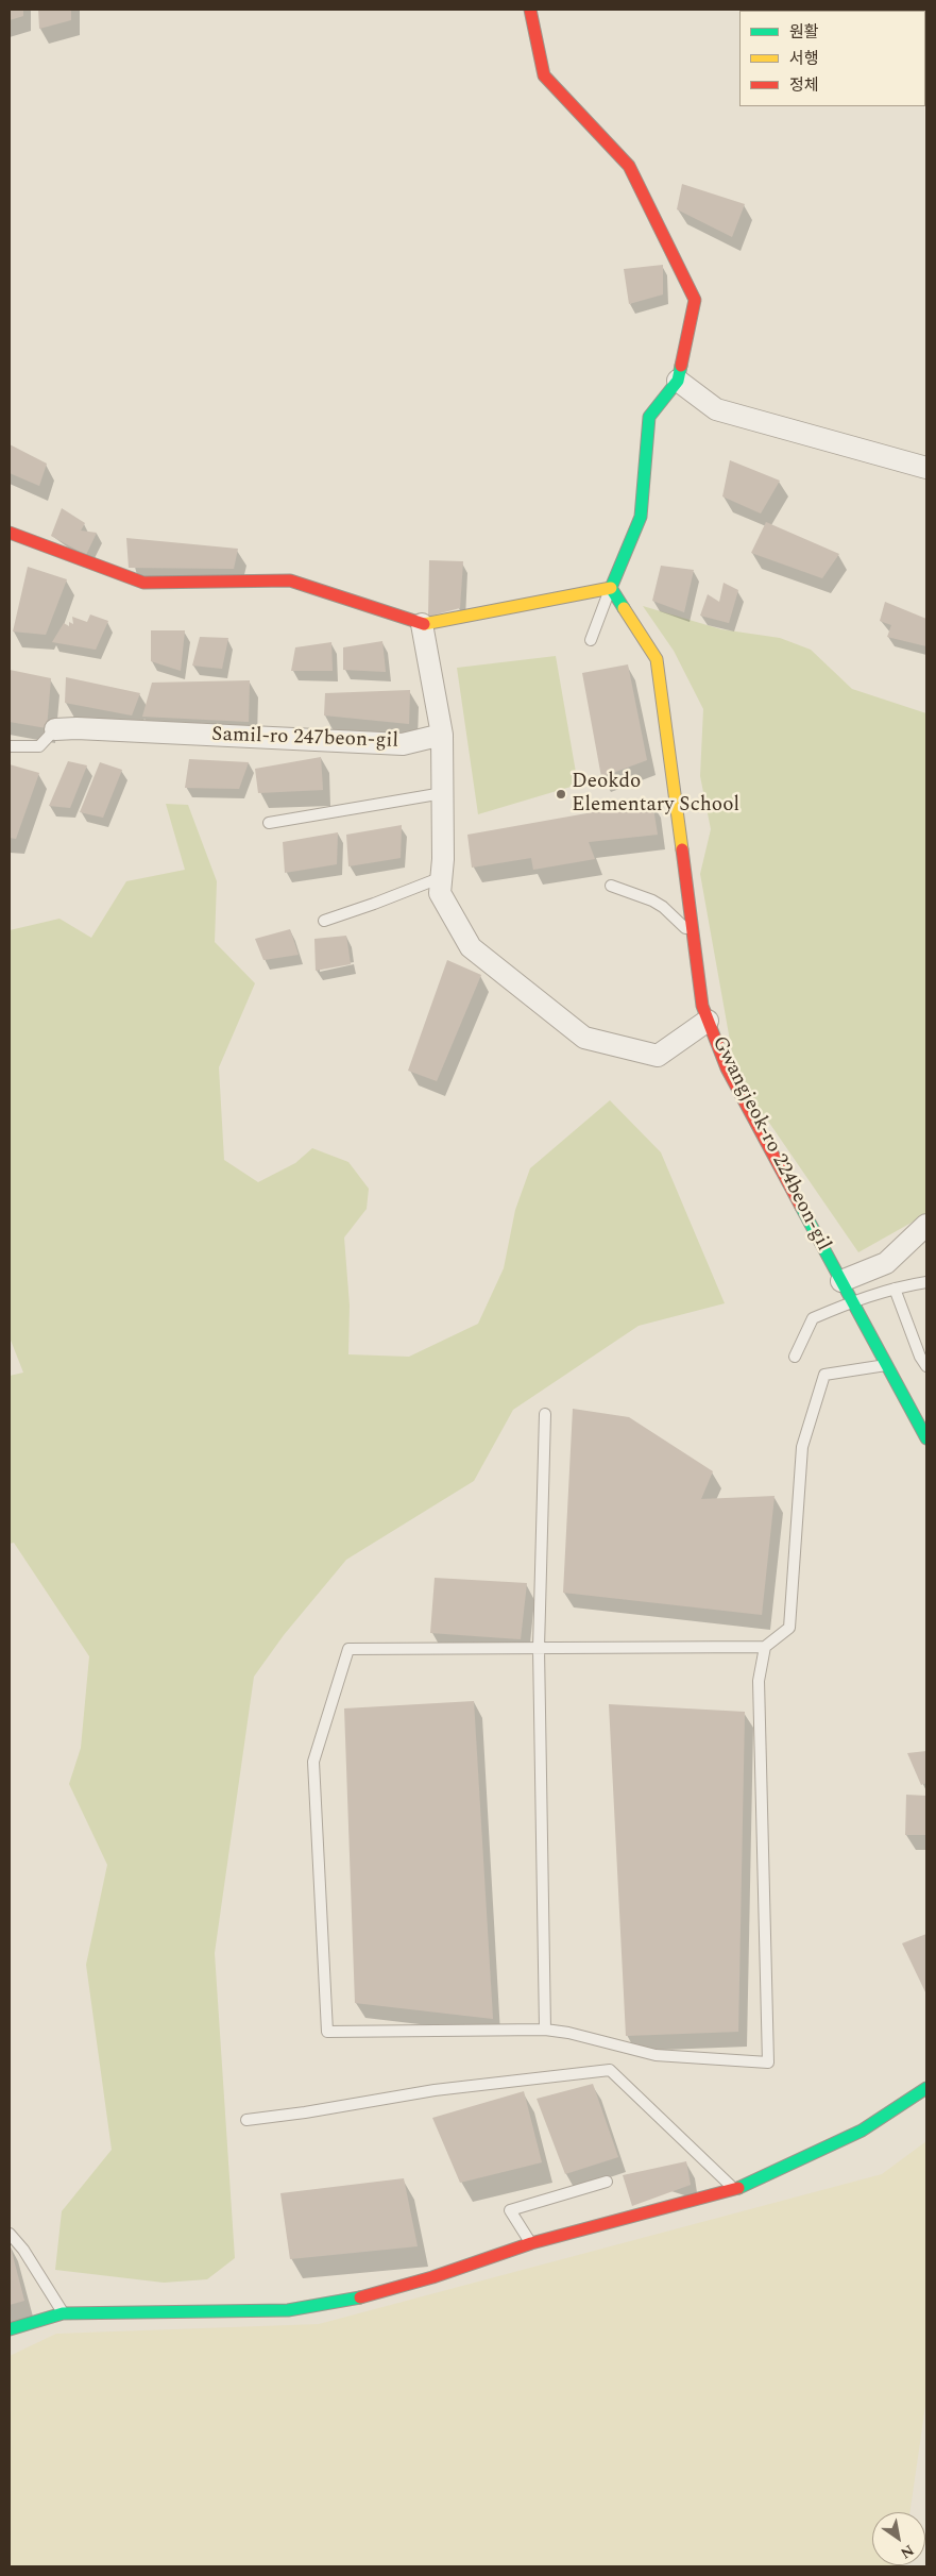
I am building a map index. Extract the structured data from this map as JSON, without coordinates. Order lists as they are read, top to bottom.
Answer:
{
  "streets": {
    "street": ["Samil-ro 247beon-gil", "Gwangjeok-ro 224beon-gil"]
  },
  "places": ["Deokdo Elementary School"],
  "legend": ["원활", "서행", "정체"],
  "north": "bottom right"
}
